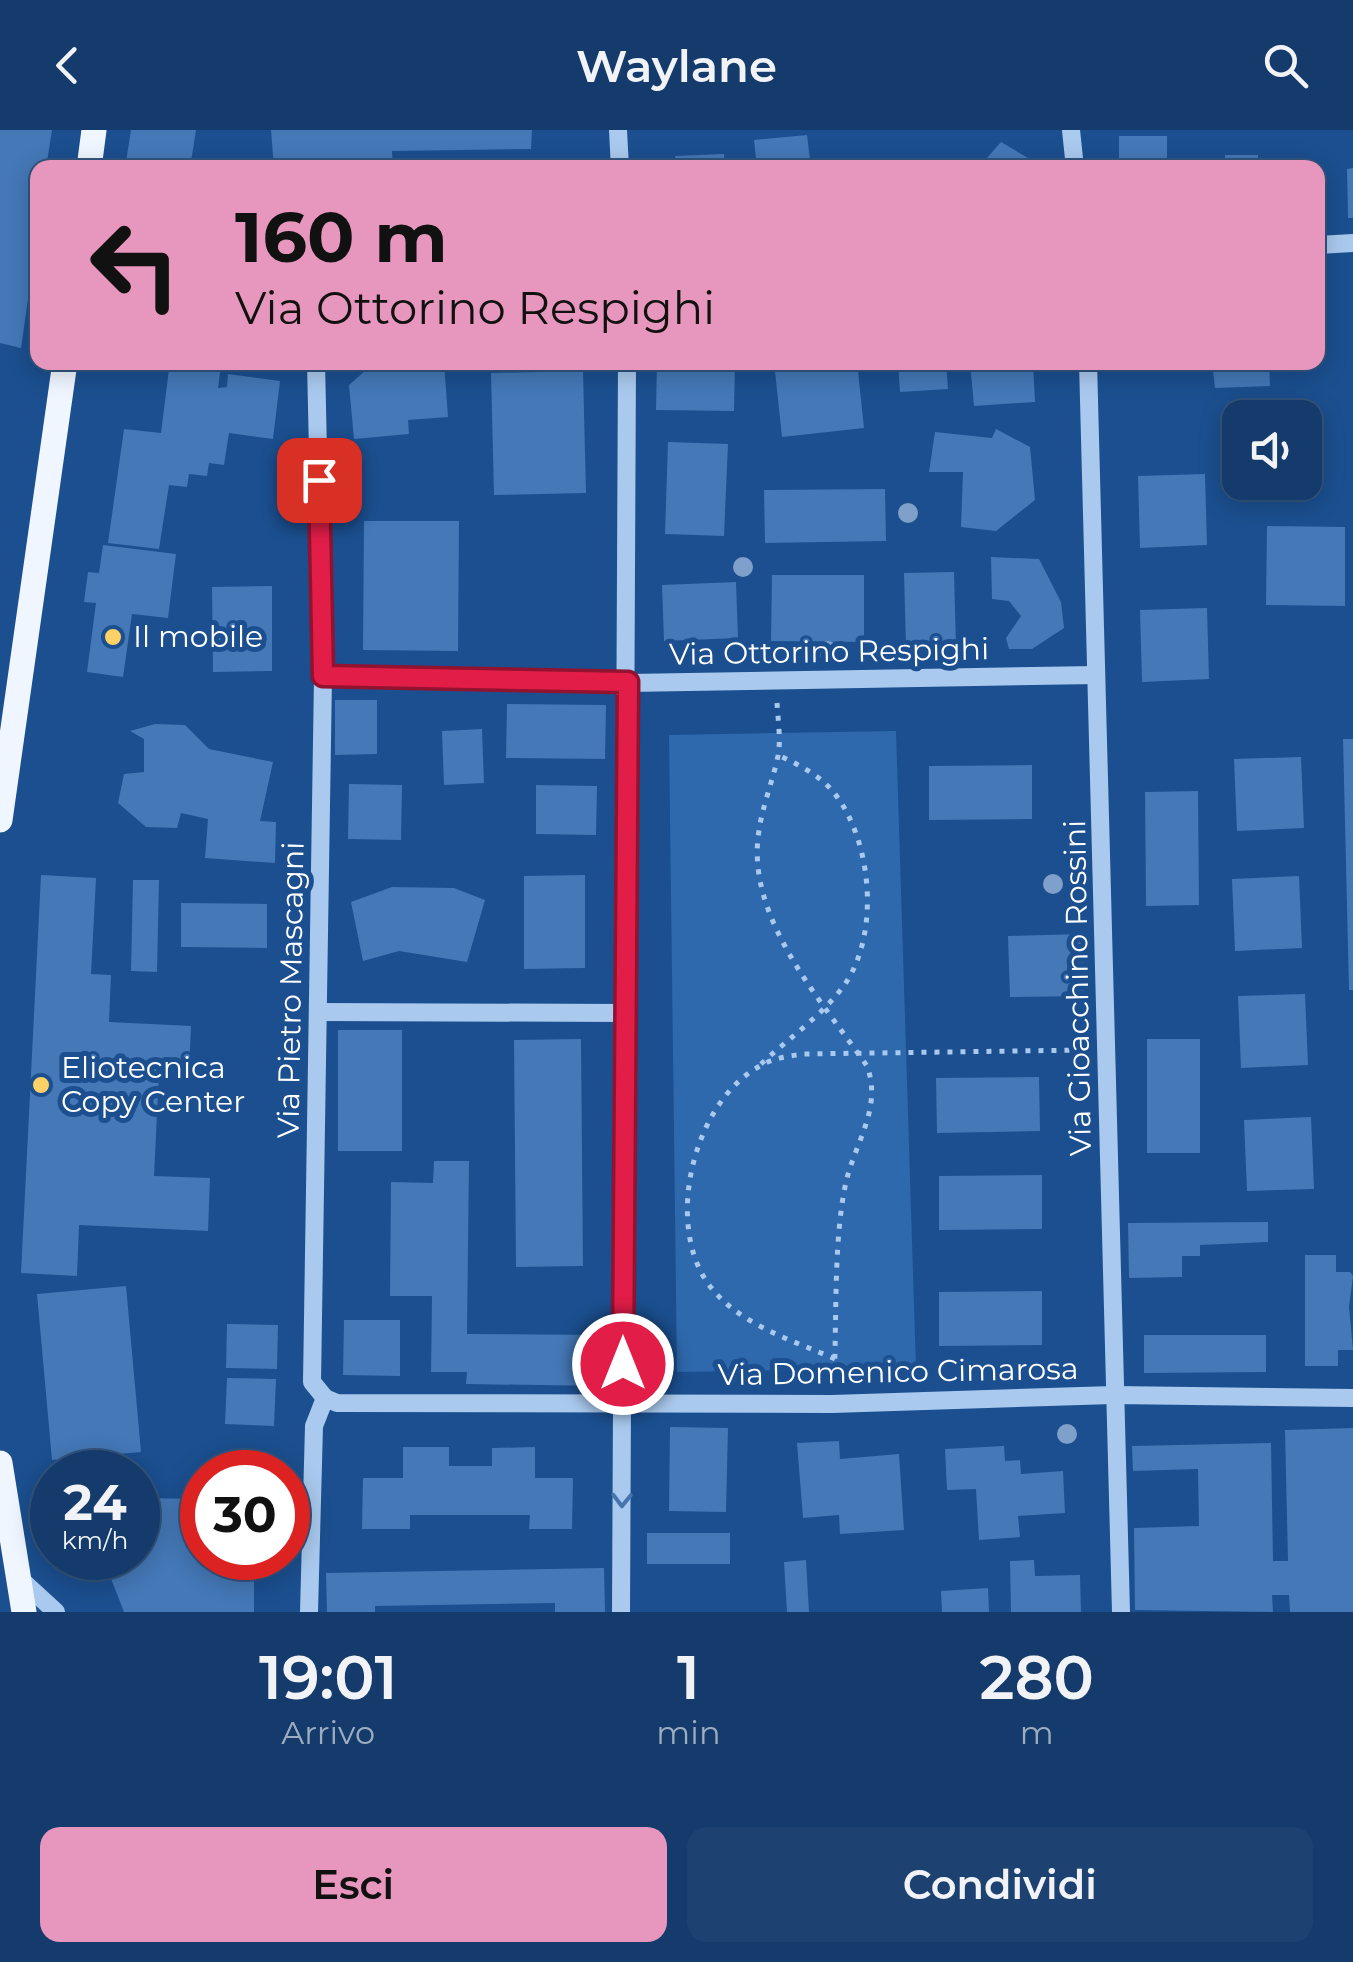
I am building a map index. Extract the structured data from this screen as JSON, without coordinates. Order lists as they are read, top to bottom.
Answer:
{
  "streets": {
    "street": [
      "Via Ottorino Respighi",
      "Via Gioacchino Rossini",
      "Via Pietro Mascagni",
      "Via Domenico Cimarosa"
    ]
  },
  "crossings": [
    ["Via Ottorino Respighi", "Via Gioacchino Rossini"],
    ["Via Ottorino Respighi", "Via Pietro Mascagni"],
    ["Via Gioacchino Rossini", "Via Domenico Cimarosa"],
    ["Via Pietro Mascagni", "Via Domenico Cimarosa"]
  ],
  "places": ["Il mobile", "Eliotecnica Copy Center"],
  "page": {
    "header": "Waylane",
    "turn": ["160 m", "Via Ottorino Respighi"],
    "speed": "24 km/h",
    "limit": "30",
    "eta": [
      "19:01",
      "Arrivo",
      "1",
      "min",
      "280",
      "m"
    ],
    "buttons": ["Esci", "Condividi"]
  }
}
